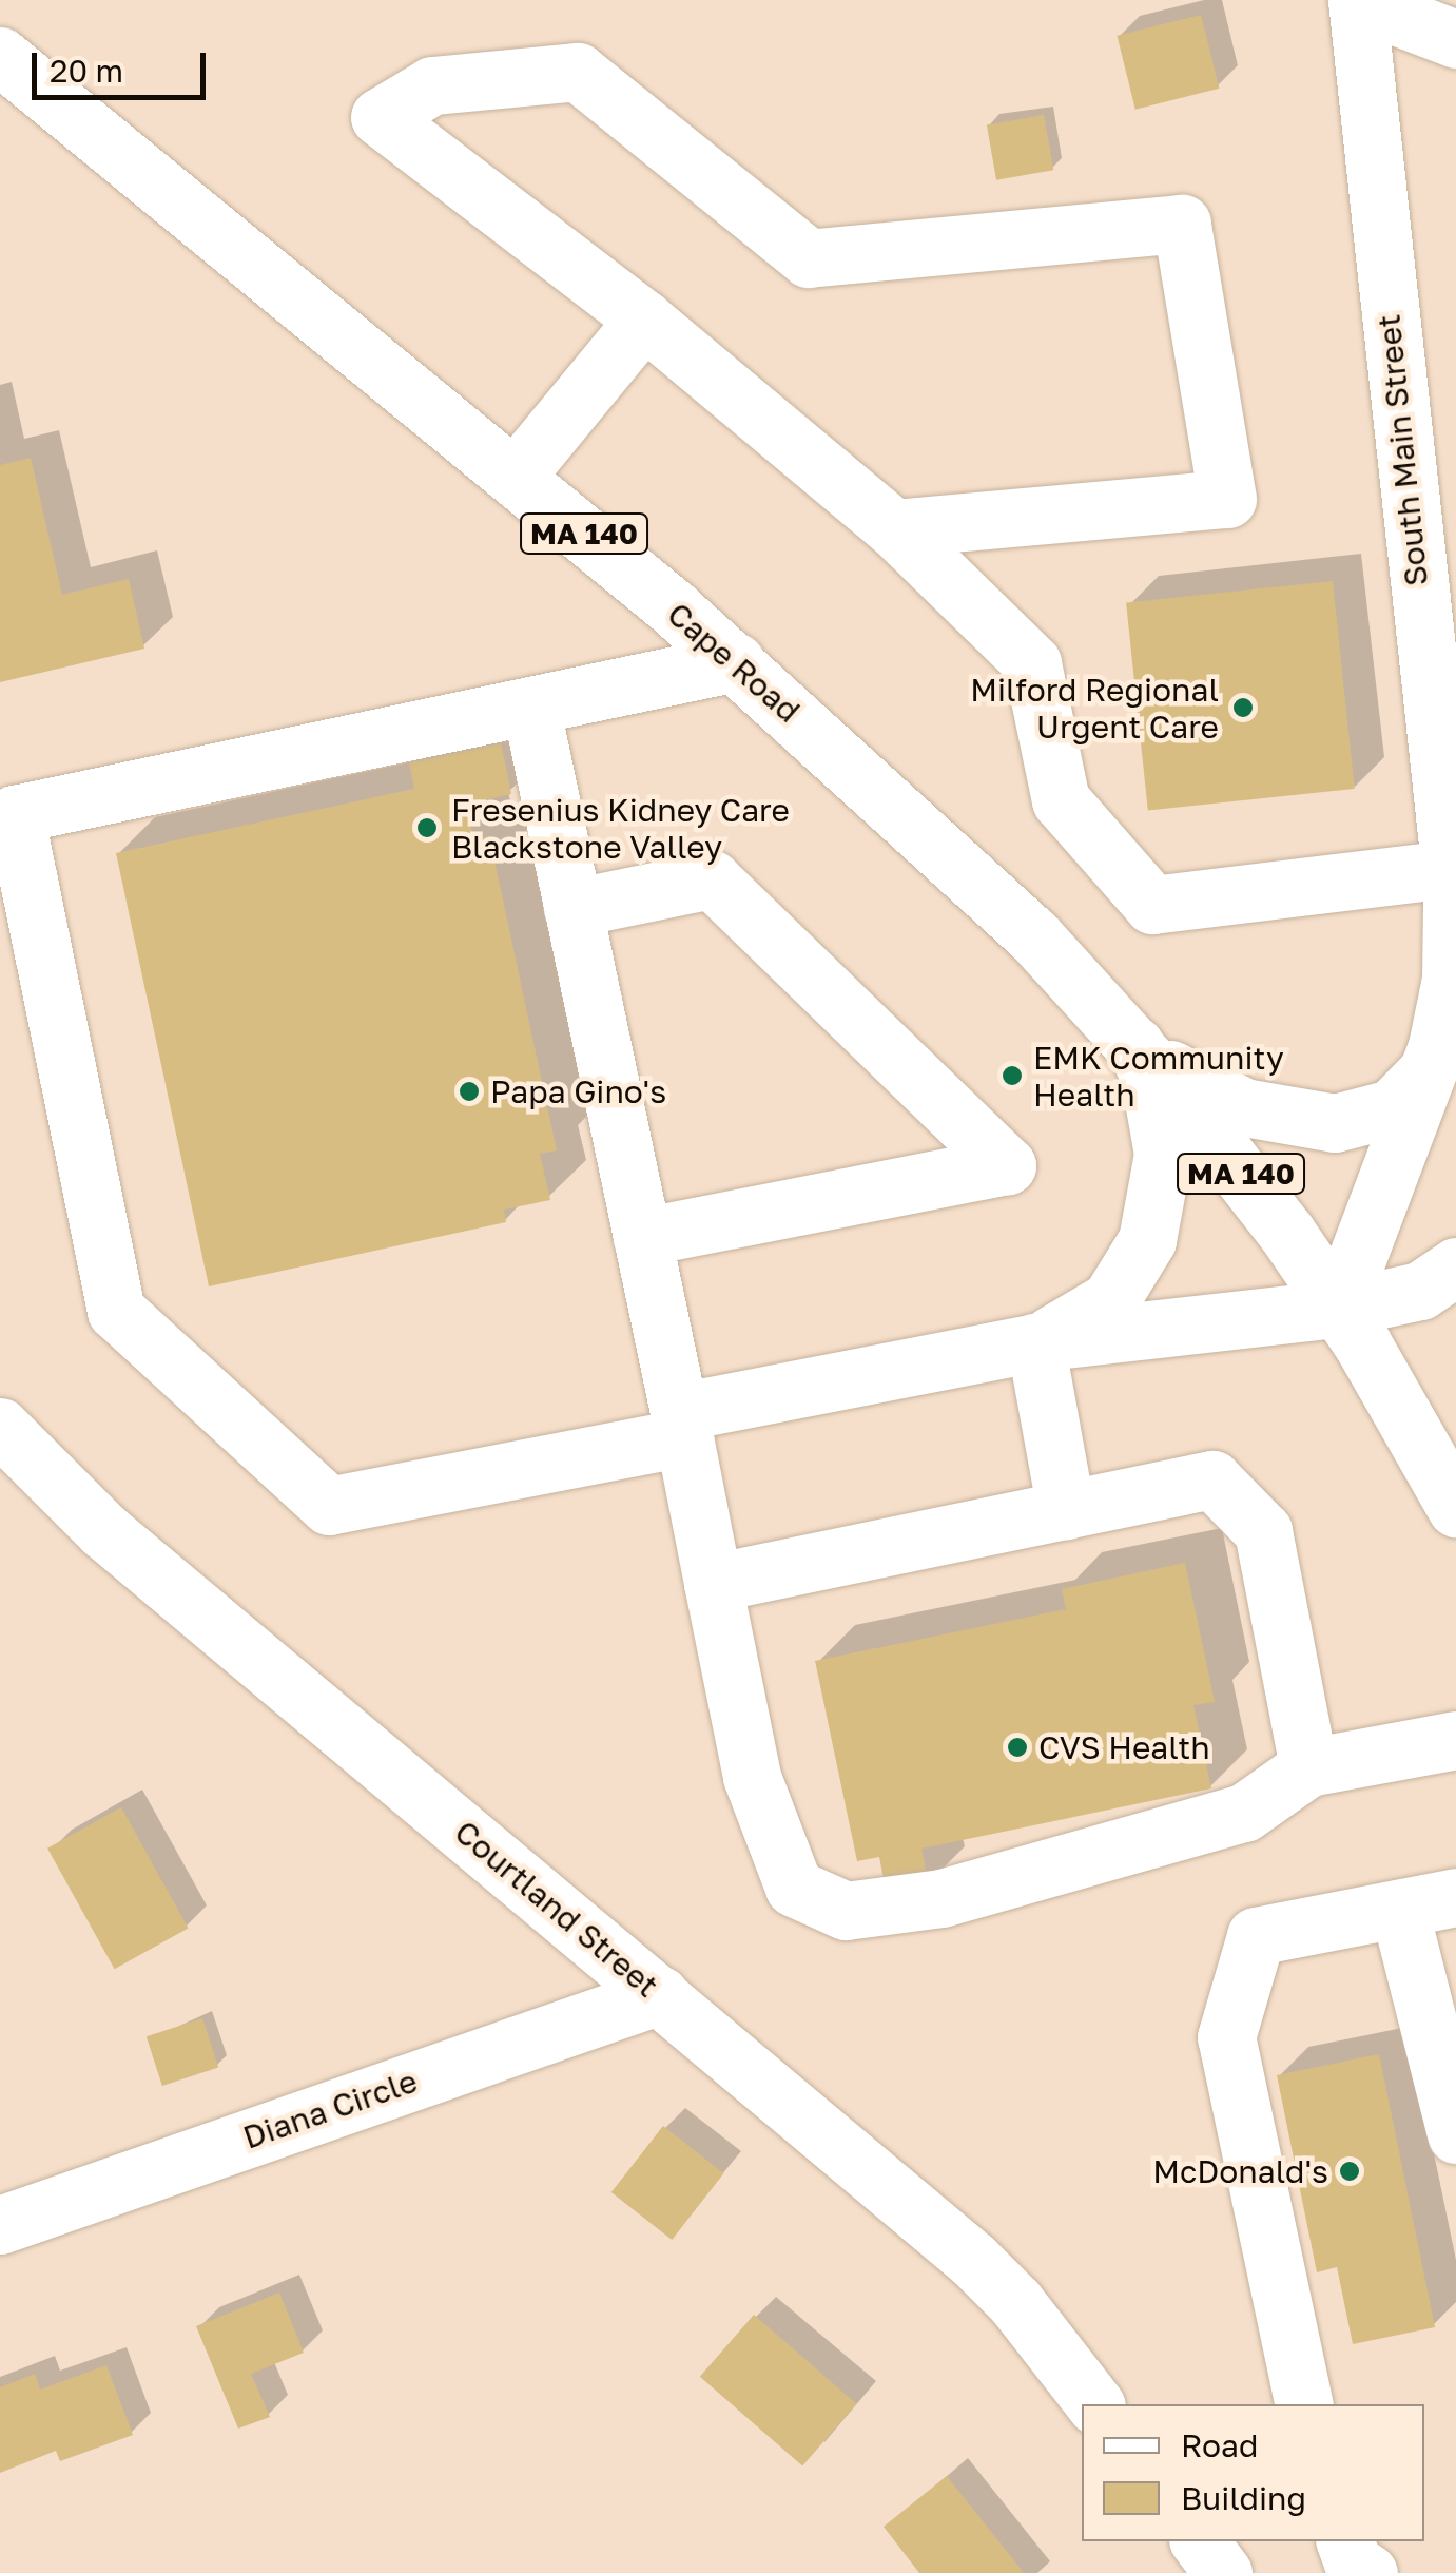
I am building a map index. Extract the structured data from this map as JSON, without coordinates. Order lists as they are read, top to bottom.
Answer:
{
  "streets": {
    "main road": [
      "South Main Street",
      "MA 140",
      "Cape Road",
      "Courtland Street",
      "Diana Circle"
    ]
  },
  "crossings": [
    ["South Main Street", "MA 140"],
    ["South Main Street", "Cape Road"],
    ["MA 140", "Cape Road"],
    ["Courtland Street", "Diana Circle"]
  ],
  "places": [
    "Milford Regional Urgent Care",
    "Fresenius Kidney Care Blackstone Valley",
    "EMK Community Health",
    "Papa Gino's",
    "CVS Health",
    "McDonald's"
  ],
  "legend": ["Road", "Building"],
  "scale_bar": "20 m"
}
